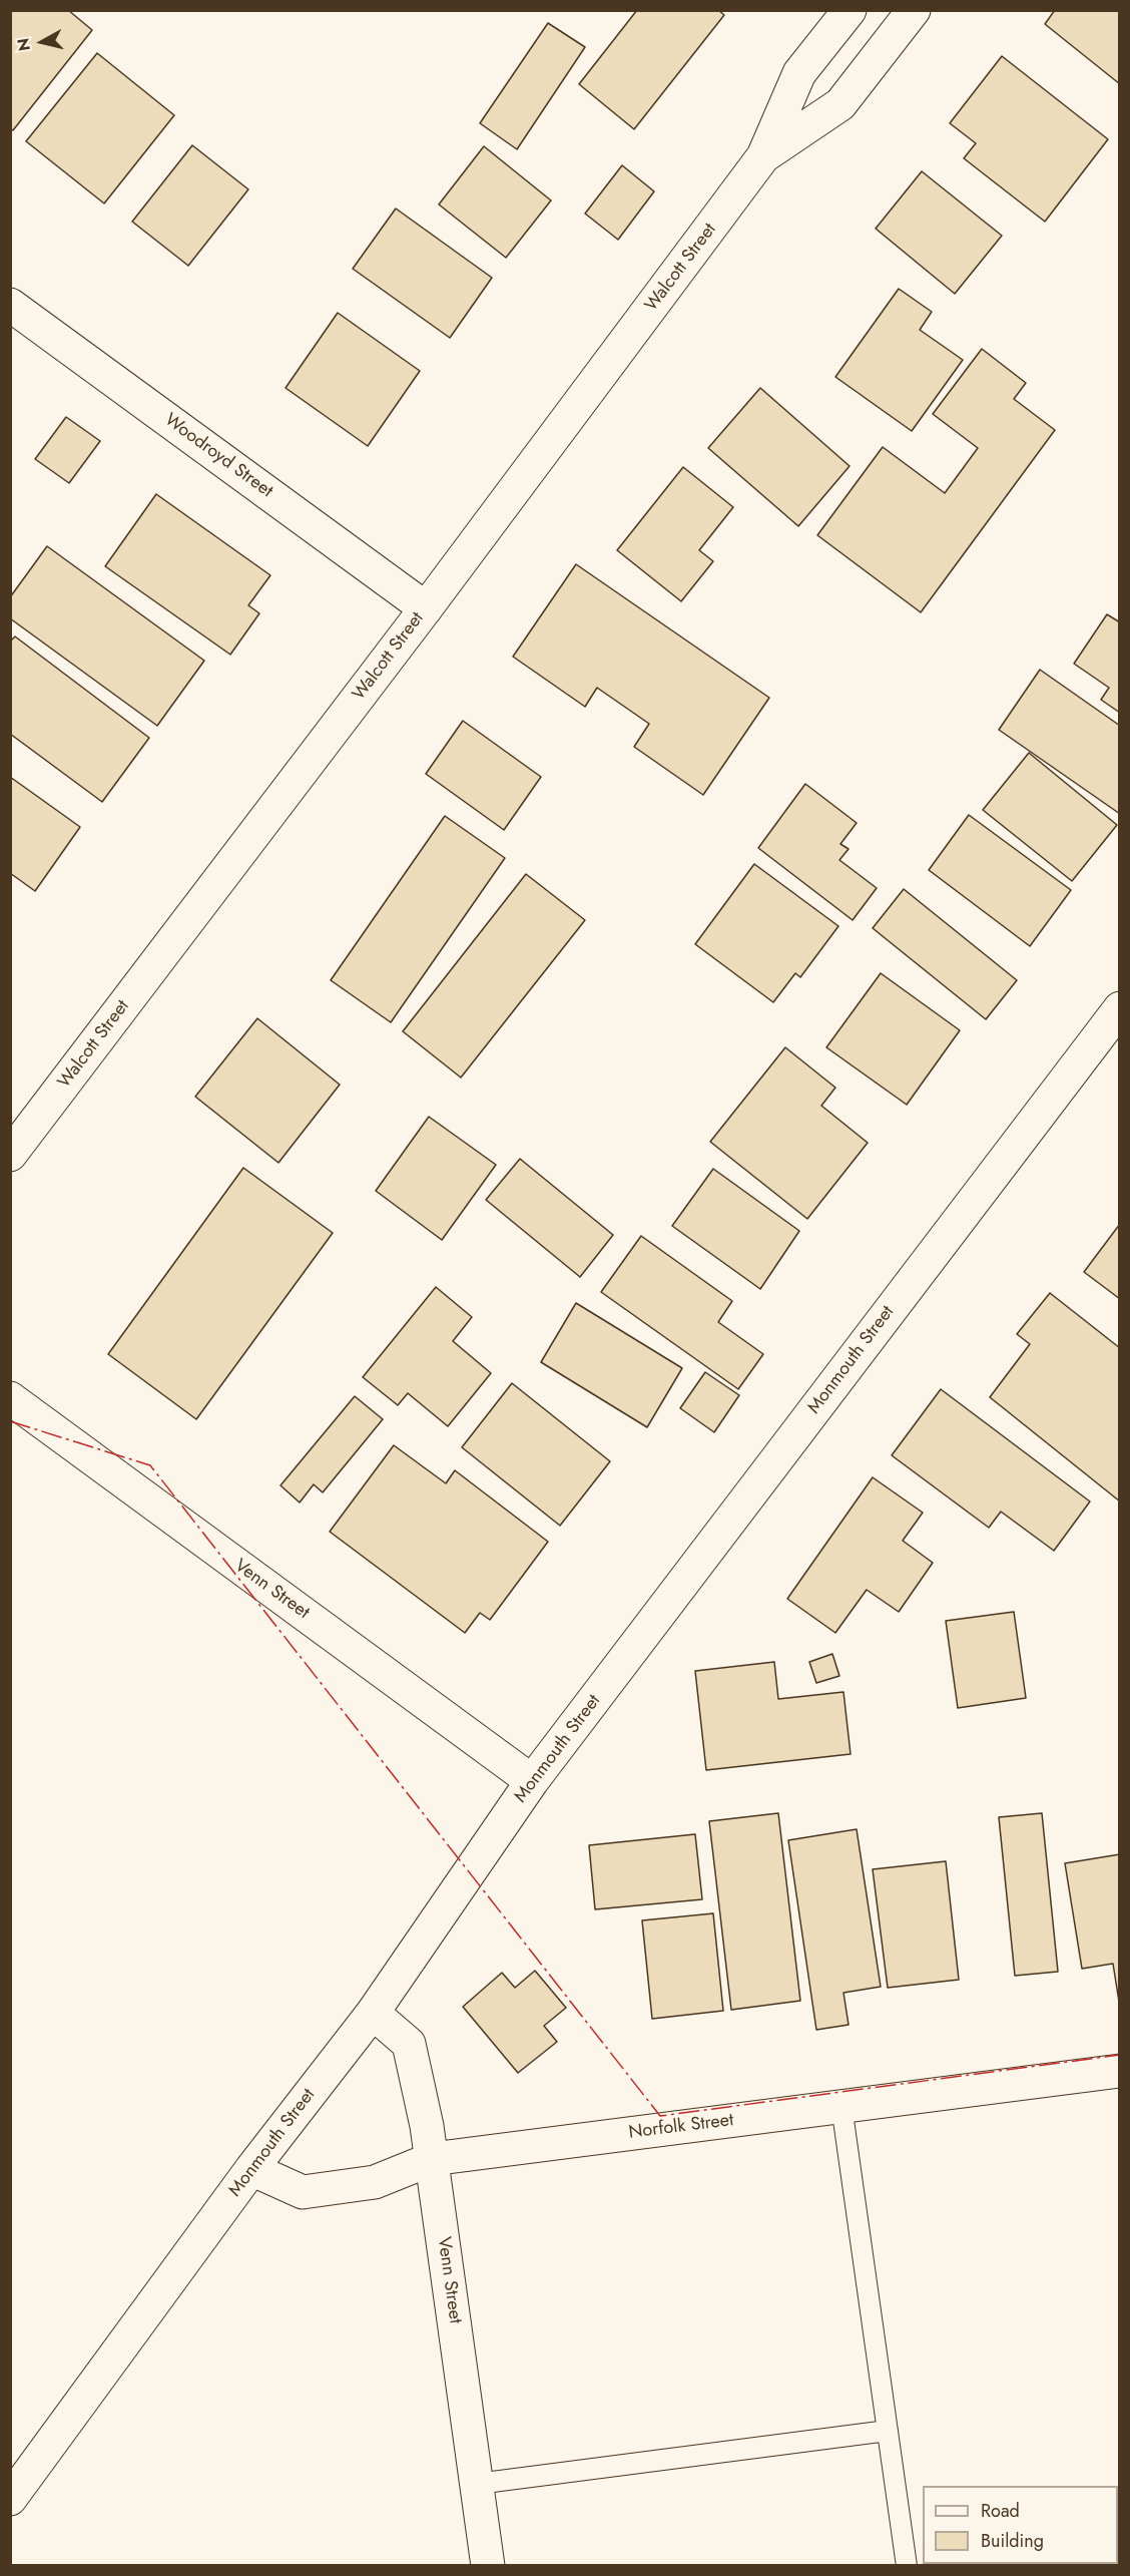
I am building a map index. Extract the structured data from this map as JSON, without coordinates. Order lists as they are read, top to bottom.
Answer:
{
  "streets": {
    "street": [
      "Walcott Street",
      "Woodroyd Street",
      "Monmouth Street",
      "Venn Street",
      "Norfolk Street"
    ]
  },
  "crossings": [
    ["Walcott Street", "Woodroyd Street"],
    ["Monmouth Street", "Venn Street"],
    ["Monmouth Street", "Norfolk Street"],
    ["Venn Street", "Norfolk Street"]
  ],
  "legend": ["Road", "Building"],
  "north": "left"
}
